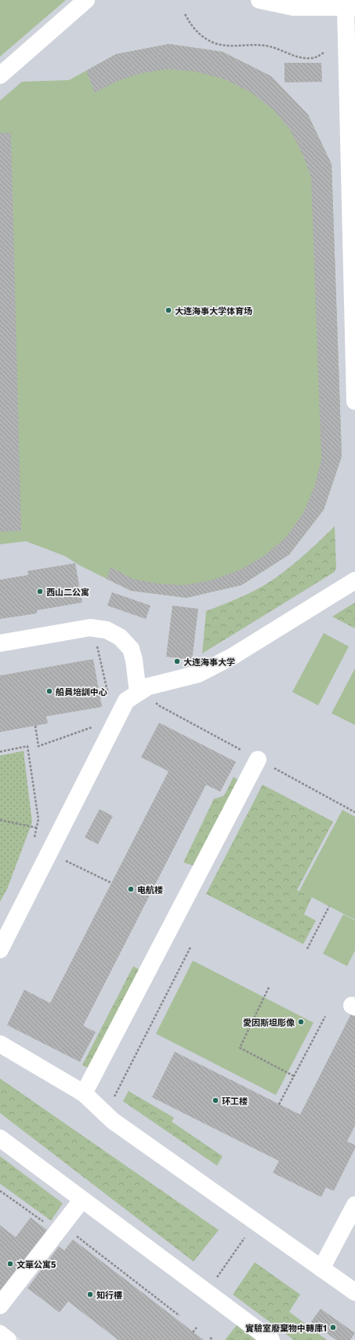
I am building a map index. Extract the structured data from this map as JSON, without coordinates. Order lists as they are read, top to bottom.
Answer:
{
  "places": [
    "大连海事大学体育场",
    "西山二公寓",
    "大连海事大学",
    "船員培訓中心",
    "电航楼",
    "愛因斯坦彫像",
    "环工楼",
    "文華公寓5",
    "知行樓",
    "實驗室廢棄物中轉庫1"
  ]
}
